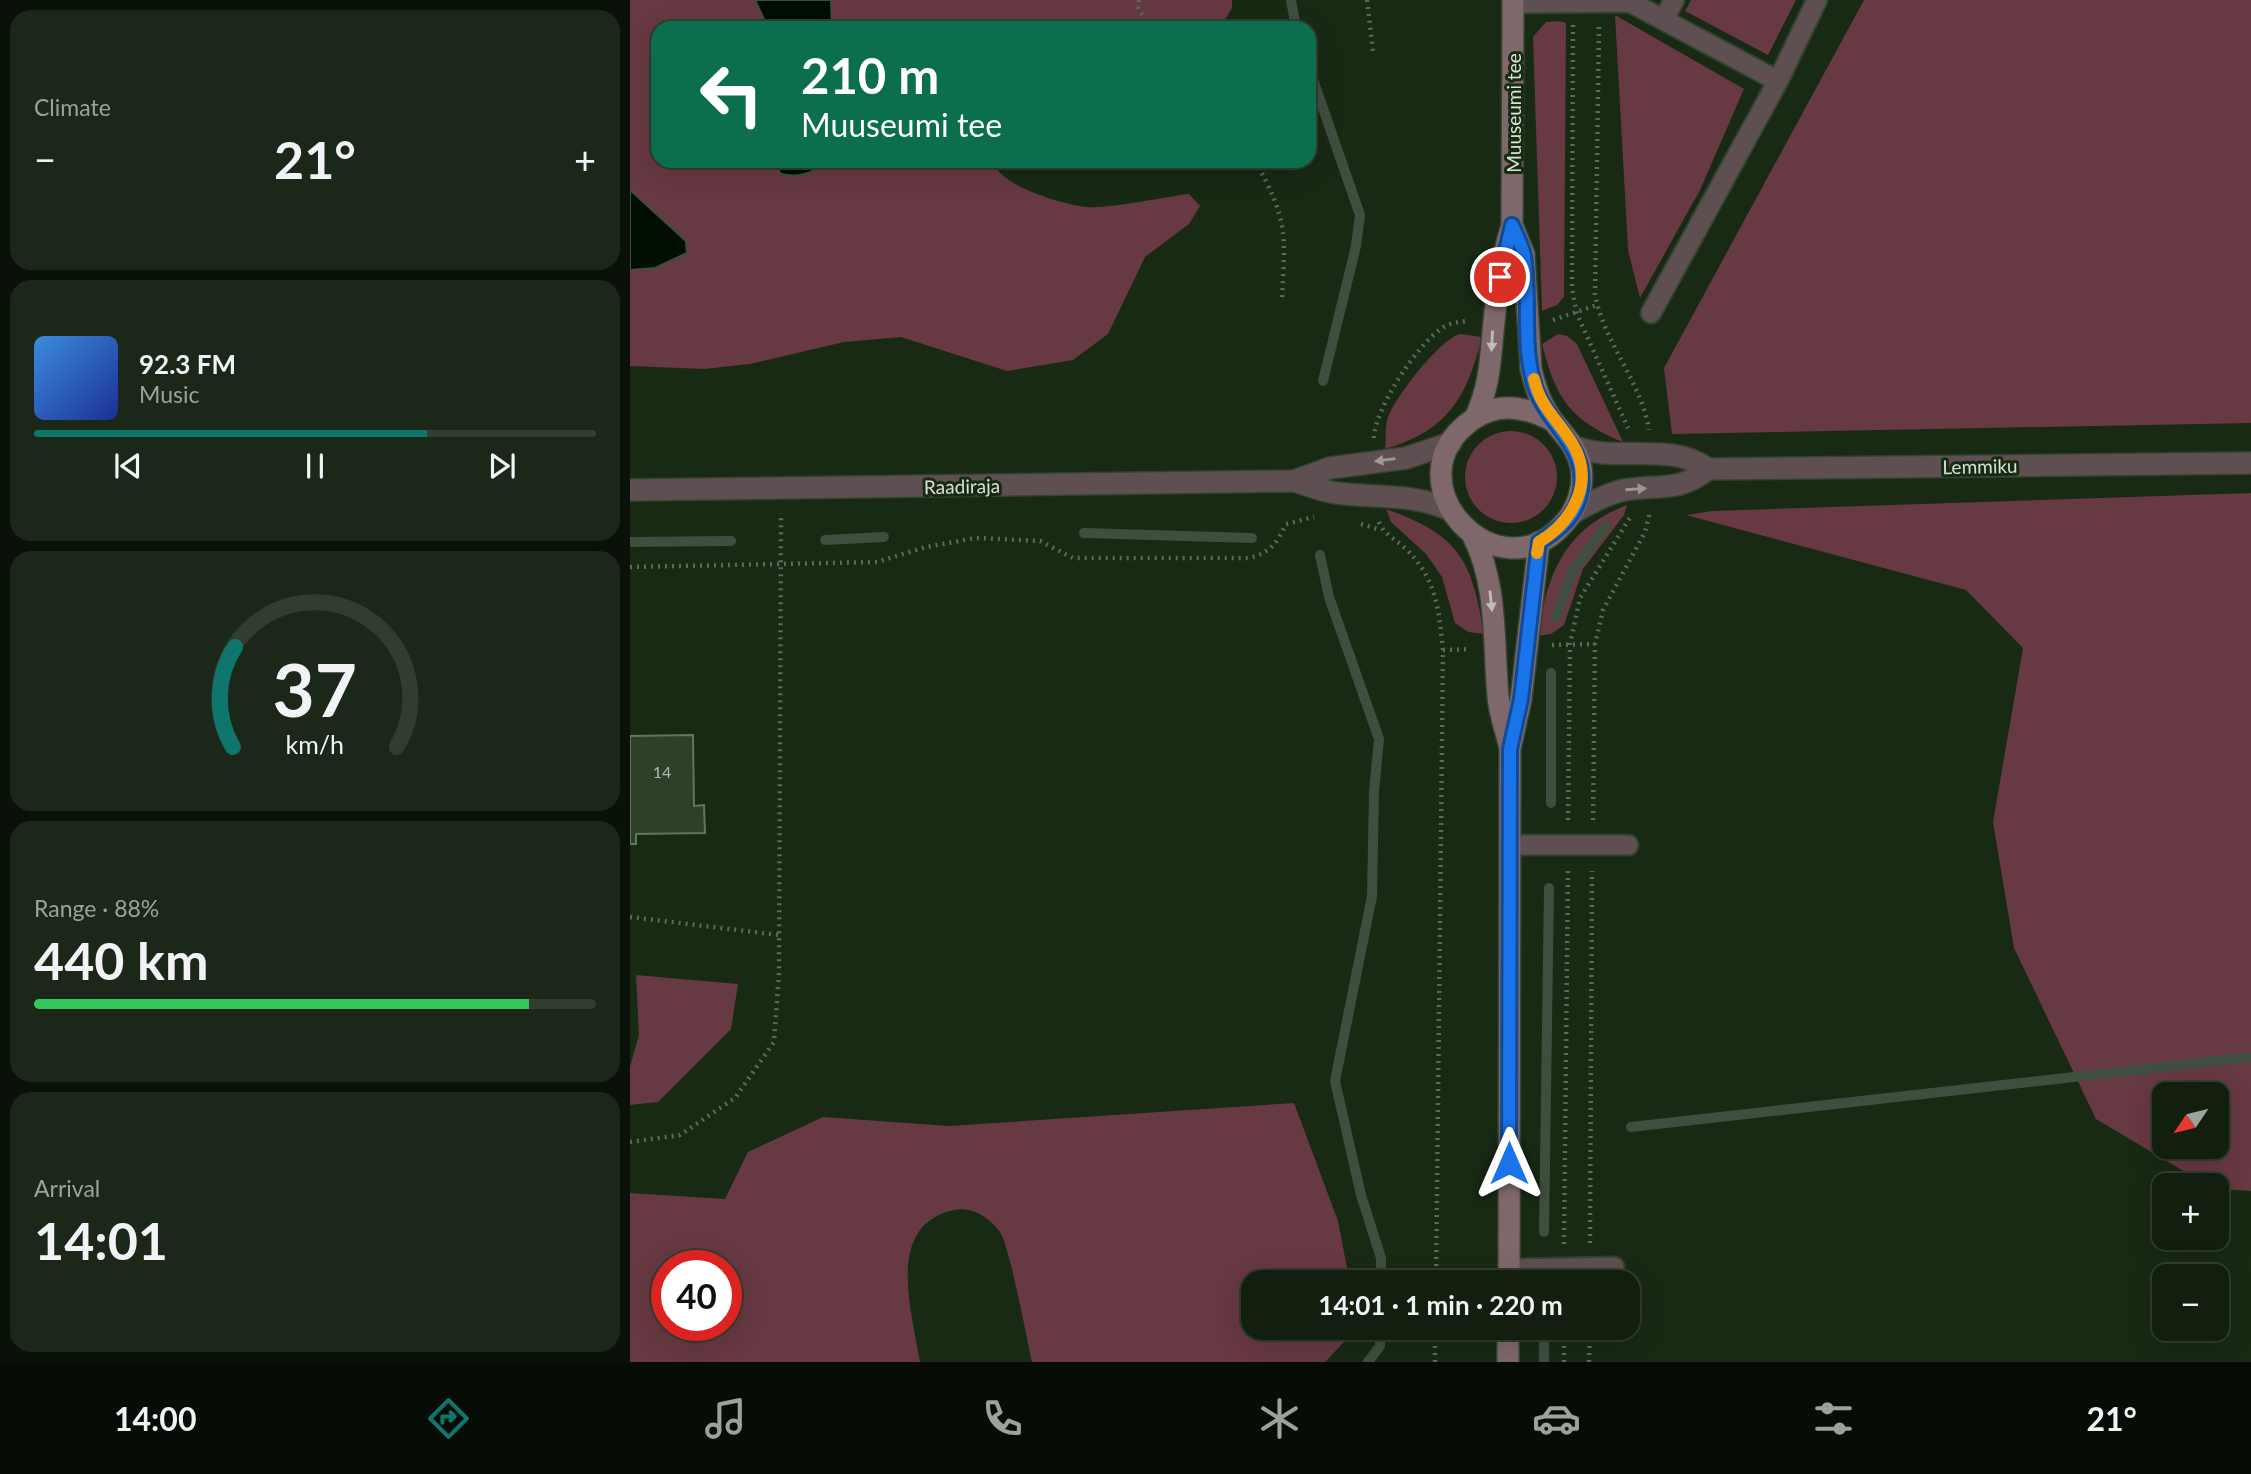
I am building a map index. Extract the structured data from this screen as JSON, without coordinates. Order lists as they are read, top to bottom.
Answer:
{
  "streets": {
    "street": ["Muuseumi tee", "Lemmiku", "Raadiraja"]
  },
  "crossings": [
    ["Muuseumi tee", "Lemmiku"],
    ["Muuseumi tee", "Raadiraja"],
    ["Lemmiku", "Raadiraja"]
  ],
  "house_numbers": ["14"],
  "north": "bottom left",
  "page": {
    "tile": [
      "Climate",
      ["Range · 88%", "440 km"],
      ["Arrival", "14:01"]
    ],
    "turn": ["210 m", "Muuseumi tee"],
    "heat": ["−", "21°", "+"],
    "song": ["92.3 FM", "Music"],
    "map_buttons": ["+", "−"],
    "limit": "40",
    "trip": "14:01 · 1 min · 220 m",
    "tabs": ["14:00", "21°"],
    "gauge": ["37", "km/h"]
  }
}
